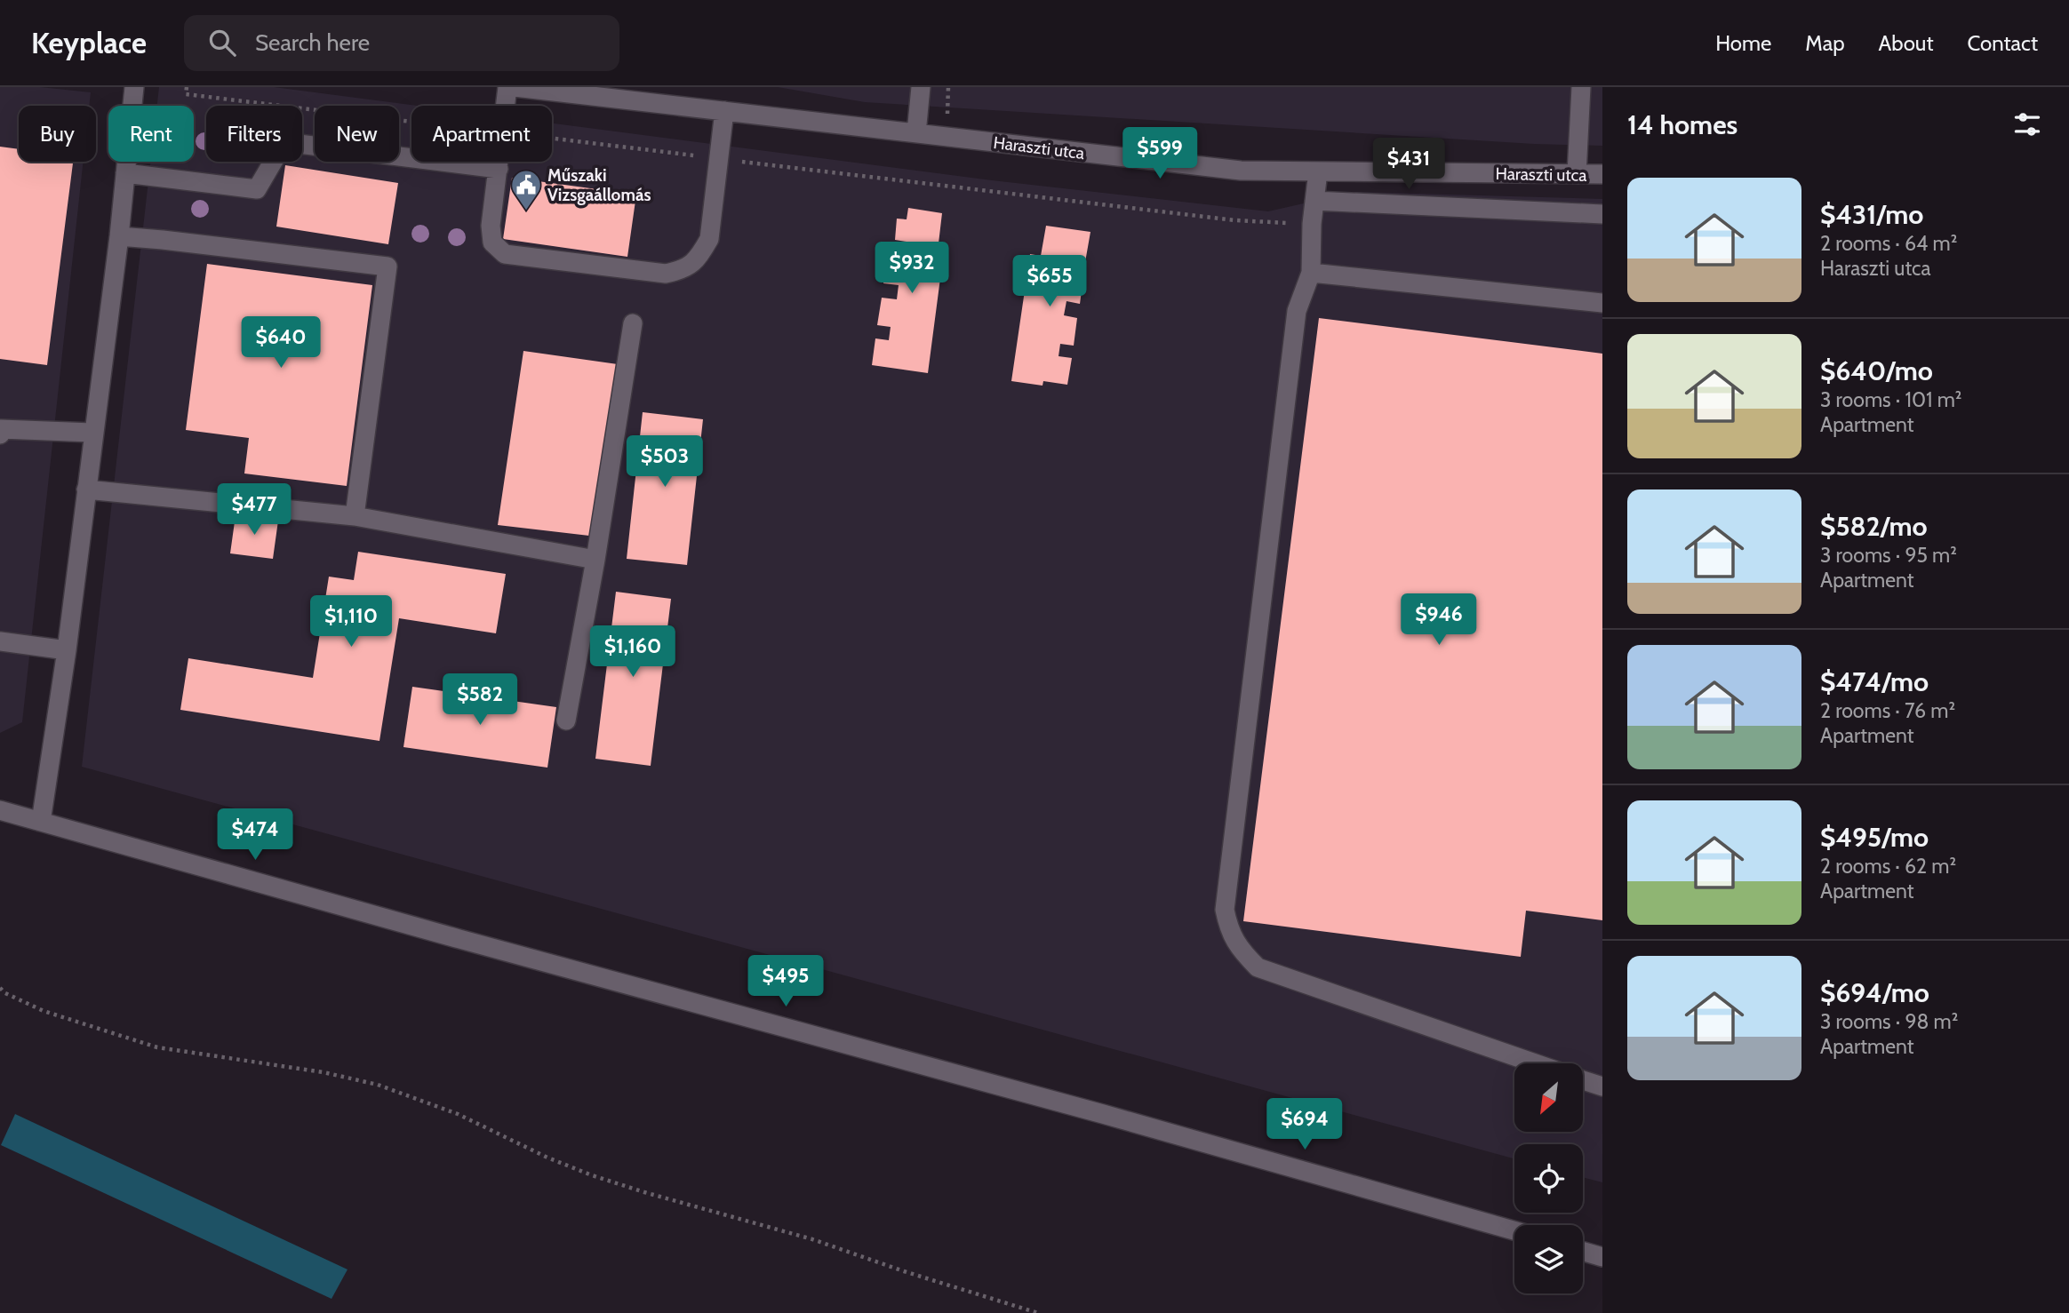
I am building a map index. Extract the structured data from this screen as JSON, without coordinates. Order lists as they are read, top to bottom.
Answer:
{
  "streets": {
    "street": ["Haraszti utca"]
  },
  "places": {
    "public building": ["Műszaki Vizsgaállomás"]
  },
  "north": "bottom left",
  "page": {
    "header": "Keyplace",
    "search": "Search here",
    "nav": [
      "Home",
      "Map",
      "About",
      "Contact"
    ],
    "heading": "14 homes",
    "chip": [
      "Buy",
      "Rent",
      "Filters",
      "New",
      "Apartment"
    ],
    "price": [
      "$599",
      "$431",
      "$932",
      "$655",
      "$640",
      "$503",
      "$477",
      "$946",
      "$1,110",
      "$1,160",
      "$582",
      "$474",
      "$495",
      "$694"
    ],
    "list": [
      {
        "name": "$431/mo",
        "note": "2 rooms · 64 m² · Haraszti utca"
      },
      {
        "name": "$640/mo",
        "note": "3 rooms · 101 m² · Apartment"
      },
      {
        "name": "$582/mo",
        "note": "3 rooms · 95 m² · Apartment"
      },
      {
        "name": "$474/mo",
        "note": "2 rooms · 76 m² · Apartment"
      },
      {
        "name": "$495/mo",
        "note": "2 rooms · 62 m² · Apartment"
      },
      {
        "name": "$694/mo",
        "note": "3 rooms · 98 m² · Apartment"
      }
    ]
  }
}
